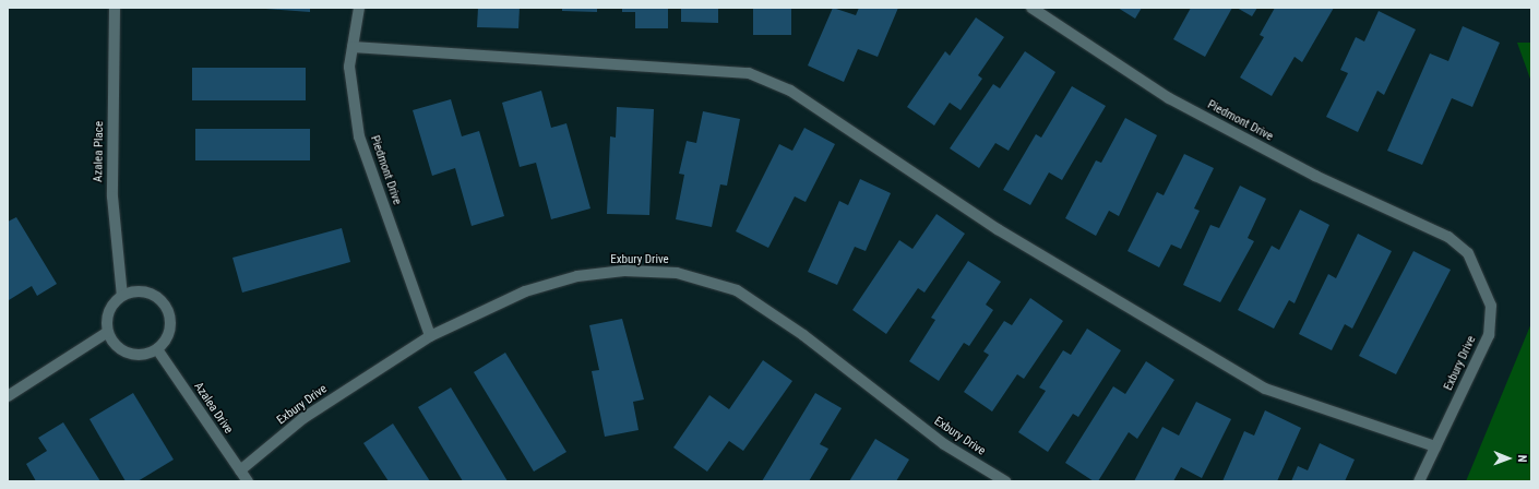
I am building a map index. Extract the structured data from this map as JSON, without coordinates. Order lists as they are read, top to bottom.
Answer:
{
  "streets": {
    "street": [
      "Piedmont Drive",
      "Azalea Place",
      "Exbury Drive",
      "Azalea Drive"
    ]
  },
  "crossings": [
    ["Piedmont Drive", "Exbury Drive"],
    ["Azalea Place", "Azalea Drive"],
    ["Exbury Drive", "Azalea Drive"]
  ],
  "north": "right"
}
